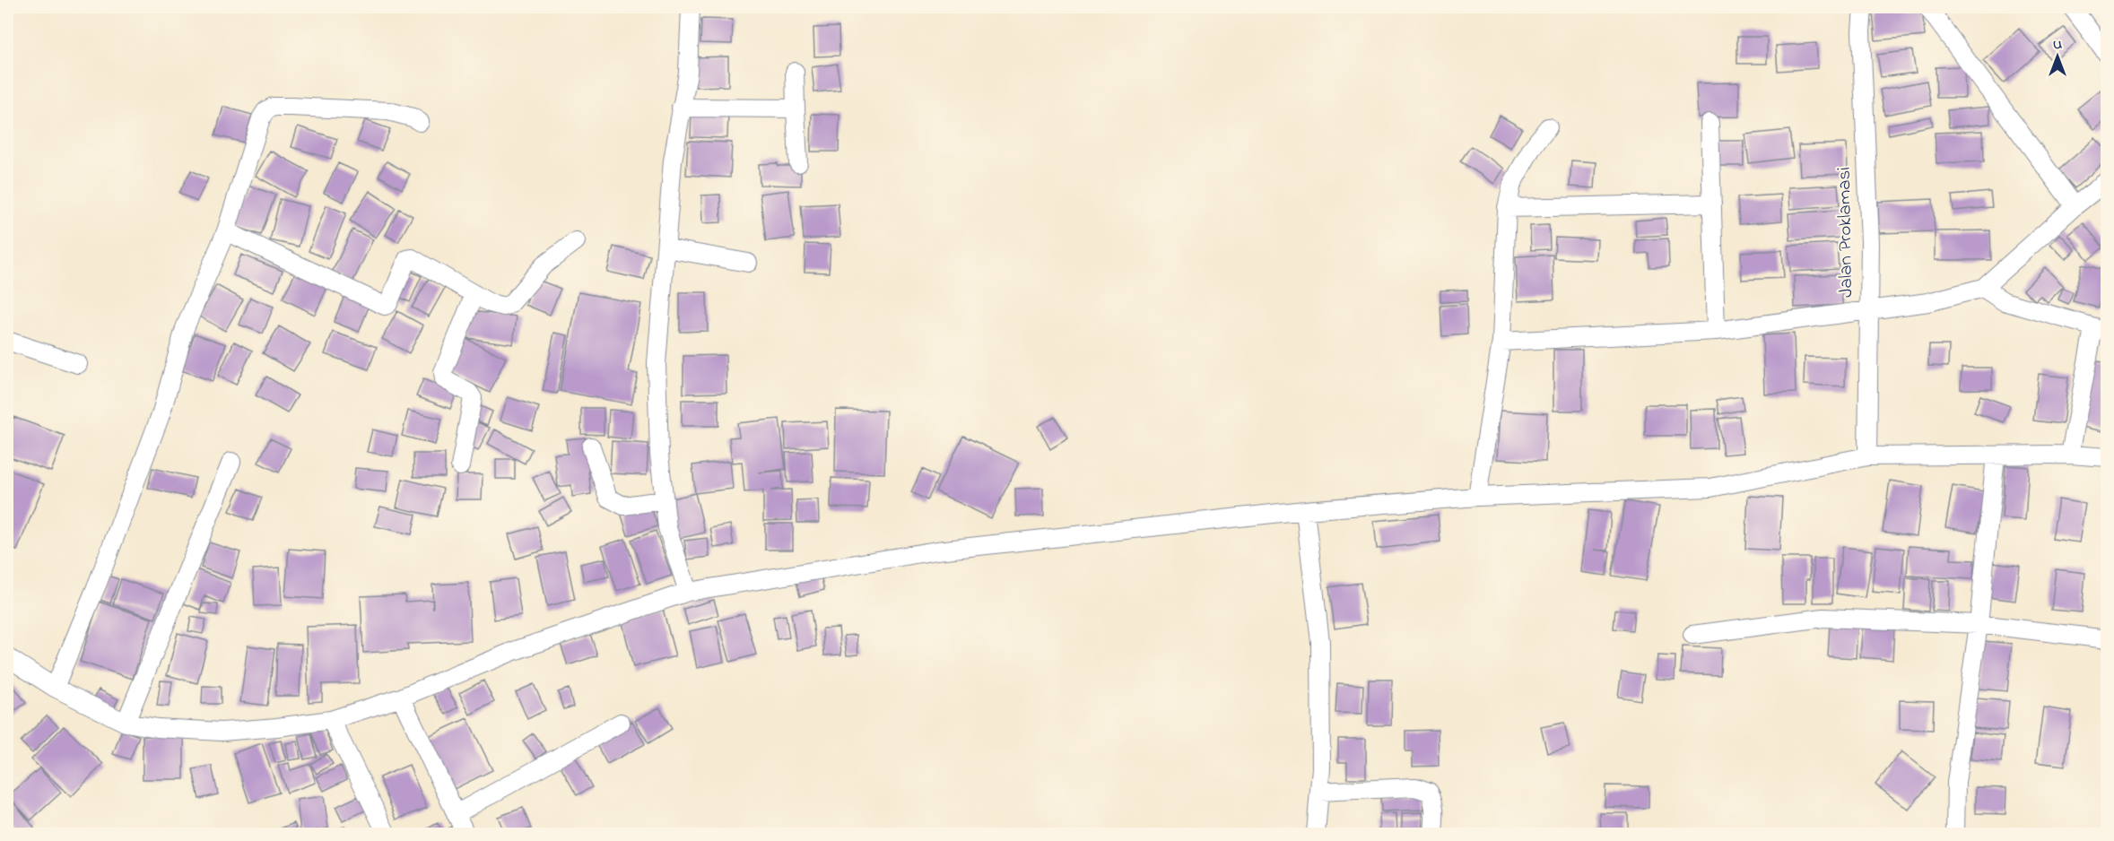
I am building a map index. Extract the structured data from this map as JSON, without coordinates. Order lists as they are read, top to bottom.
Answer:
{
  "streets": {
    "street": ["Jalan Proklamasi"]
  },
  "north": "top"
}
